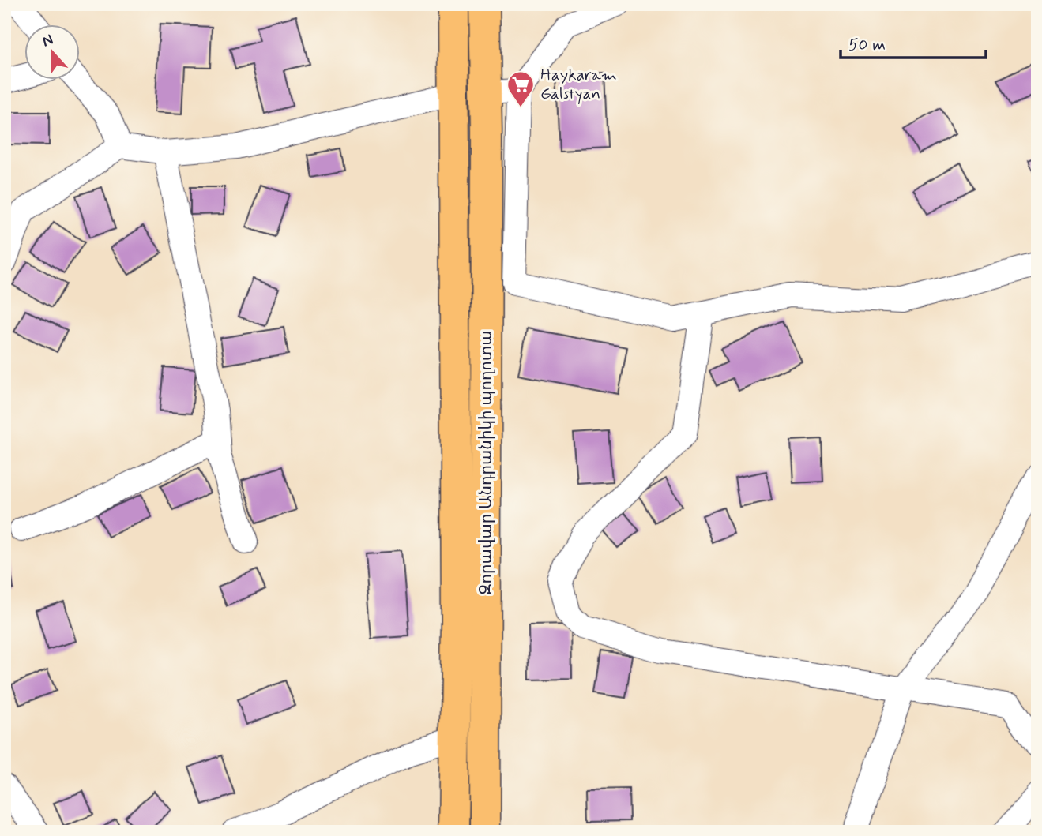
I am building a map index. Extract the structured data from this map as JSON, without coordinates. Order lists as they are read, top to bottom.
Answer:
{
  "streets": {
    "main road": ["Զորավար Անդրանիկի պողոտա"]
  },
  "places": {
    "supermarket": ["Haykaram Galstyan"]
  },
  "scale_bar": "50 m",
  "north": "top"
}
